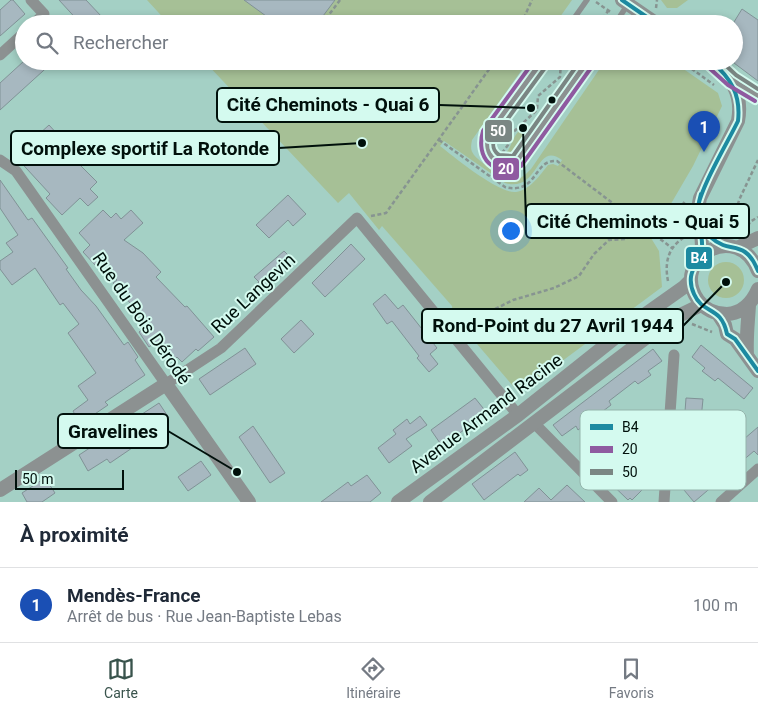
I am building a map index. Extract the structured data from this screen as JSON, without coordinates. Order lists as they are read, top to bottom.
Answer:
{
  "streets": {
    "street": ["Rue Langevin", "Rue du Bois Dérodé", "Avenue Armand Racine"]
  },
  "crossings": [
    ["Rue Langevin", "Rue du Bois Dérodé"]
  ],
  "places": [
    "Cité Cheminots - Quai 6",
    "Cité Cheminots - Quai 5",
    "Complexe sportif La Rotonde",
    "Rond-Point du 27 Avril 1944",
    "Gravelines"
  ],
  "lines": ["transit line B4", "transit line 20", "transit line 50"],
  "legend": ["B4", "20", "50"],
  "scale_bar": "50 m",
  "page": {
    "search": "Rechercher",
    "pins": "1",
    "scale": "50 m",
    "heading": "À proximité",
    "list": [
      {
        "mark": "1",
        "name": "Mendès-France",
        "note": "Arrêt de bus · Rue Jean-Baptiste Lebas",
        "value": "100 m"
      }
    ],
    "nav": ["Carte", "Itinéraire", "Favoris"]
  }
}
